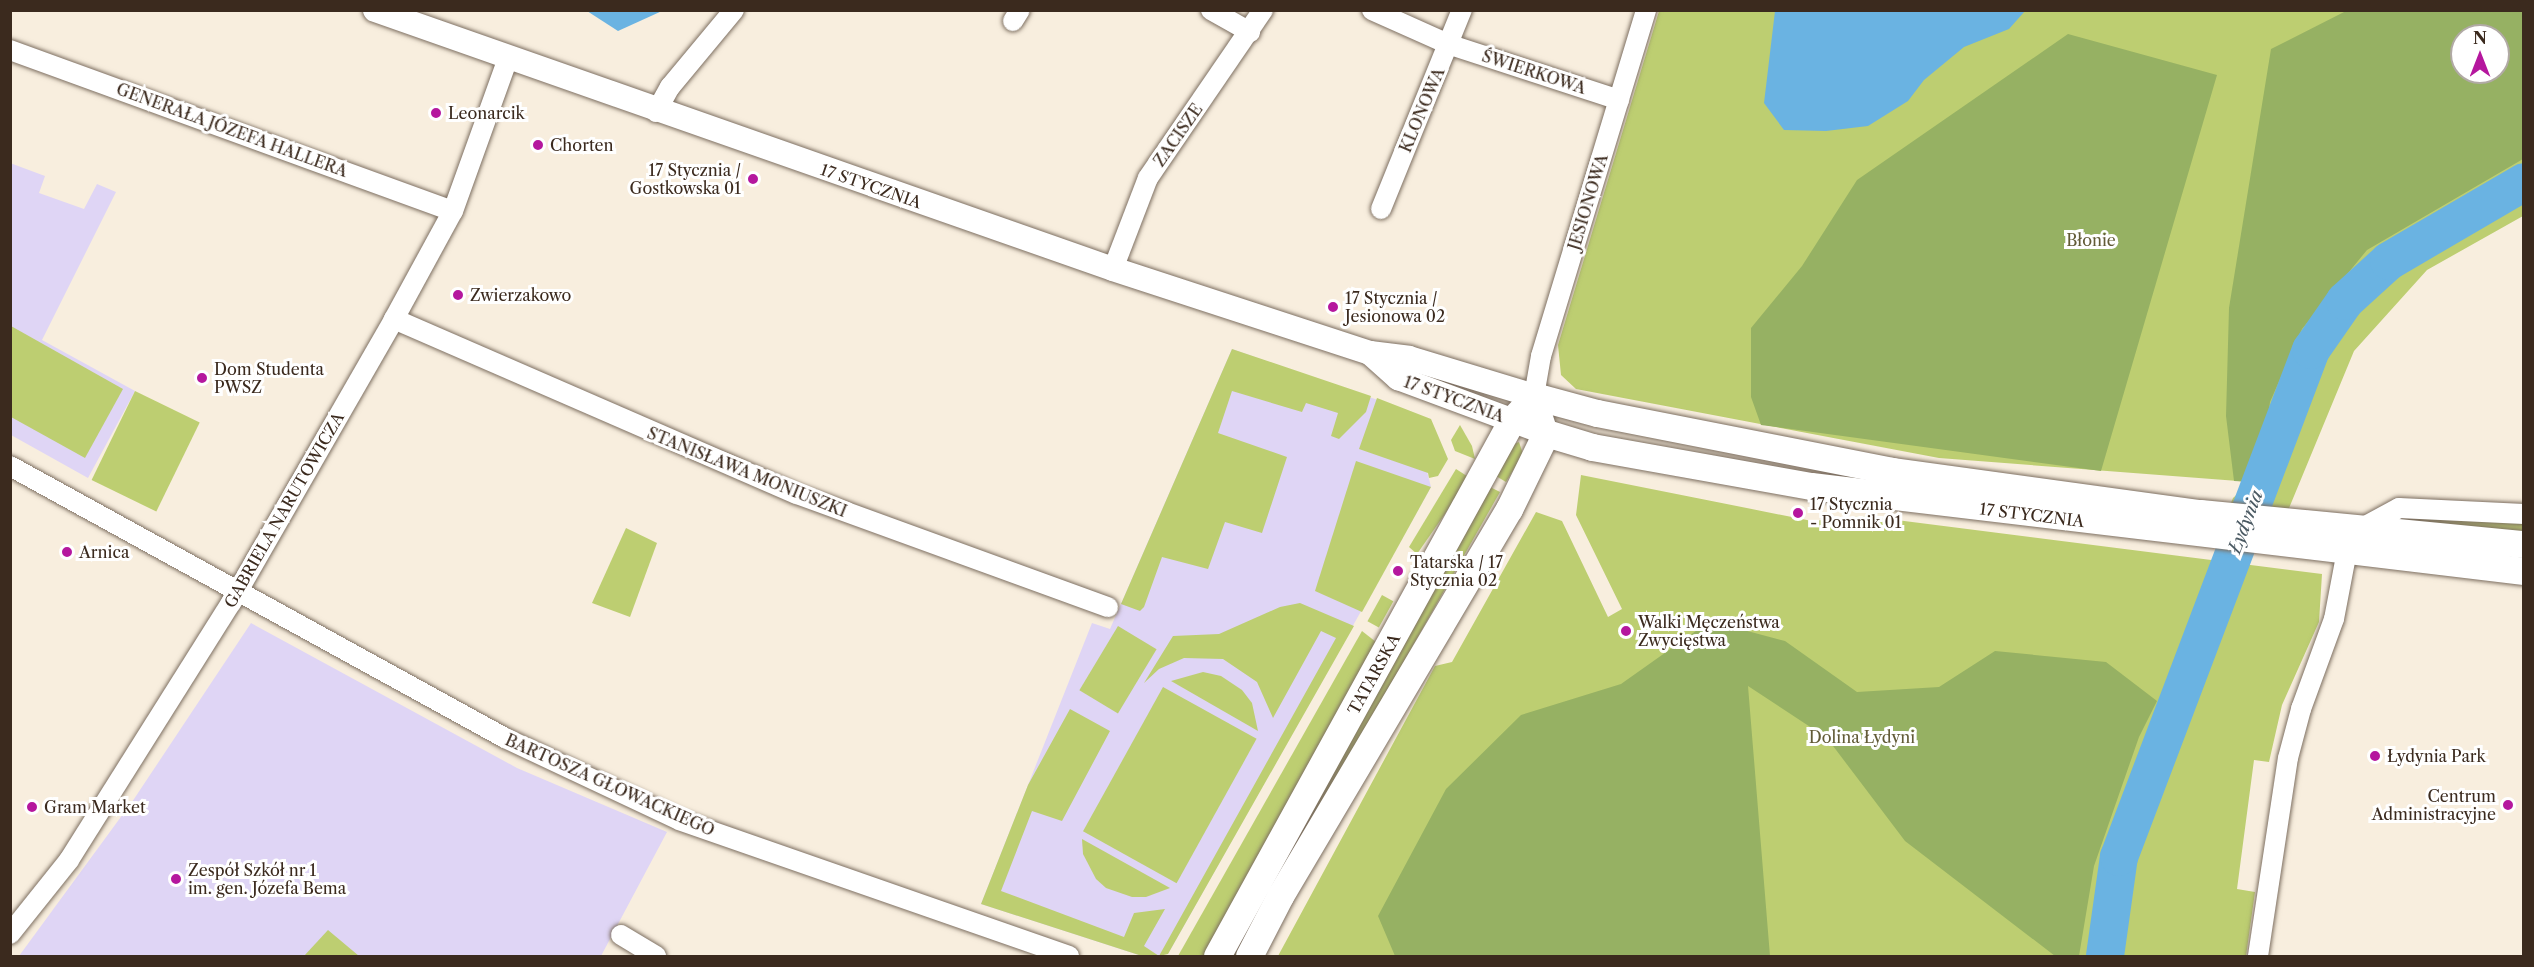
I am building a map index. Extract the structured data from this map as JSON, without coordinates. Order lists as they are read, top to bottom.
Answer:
{
  "streets": {
    "main road": ["17 STYCZNIA", "TATARSKA"],
    "street": [
      "ŚWIERKOWA",
      "KLONOWA",
      "GENERAŁA JÓZEFA HALLERA",
      "ZACISZE",
      "JESIONOWA",
      "STANISŁAWA MONIUSZKI",
      "GABRIELA NARUTOWICZA",
      "BARTOSZA GŁOWACKIEGO"
    ]
  },
  "crossings": [
    ["ŚWIERKOWA", "KLONOWA"],
    ["ŚWIERKOWA", "JESIONOWA"],
    ["GENERAŁA JÓZEFA HALLERA", "GABRIELA NARUTOWICZA"],
    ["ZACISZE", "17 STYCZNIA"],
    ["17 STYCZNIA", "JESIONOWA"],
    ["17 STYCZNIA", "GABRIELA NARUTOWICZA"],
    ["17 STYCZNIA", "TATARSKA"],
    ["JESIONOWA", "TATARSKA"],
    ["STANISŁAWA MONIUSZKI", "GABRIELA NARUTOWICZA"],
    ["GABRIELA NARUTOWICZA", "BARTOSZA GŁOWACKIEGO"]
  ],
  "water": ["Łydynia"],
  "parks": ["Błonie", "Dolina Łydyni"],
  "places": [
    "Leonarcik",
    "Chorten",
    "17 Stycznia / Gostkowska 01",
    "Zwierzakowo",
    "17 Stycznia / Jesionowa 02",
    "Dom Studenta PWSZ",
    "17 Stycznia - Pomnik 01",
    "Arnica",
    "Tatarska / 17 Stycznia 02",
    "Walki Męczeństwa Zwycięstwa",
    "Łydynia Park",
    "Centrum Administracyjne",
    "Gram Market",
    "Zespół Szkół nr 1 im. gen. Józefa Bema"
  ],
  "north": "top"
}
